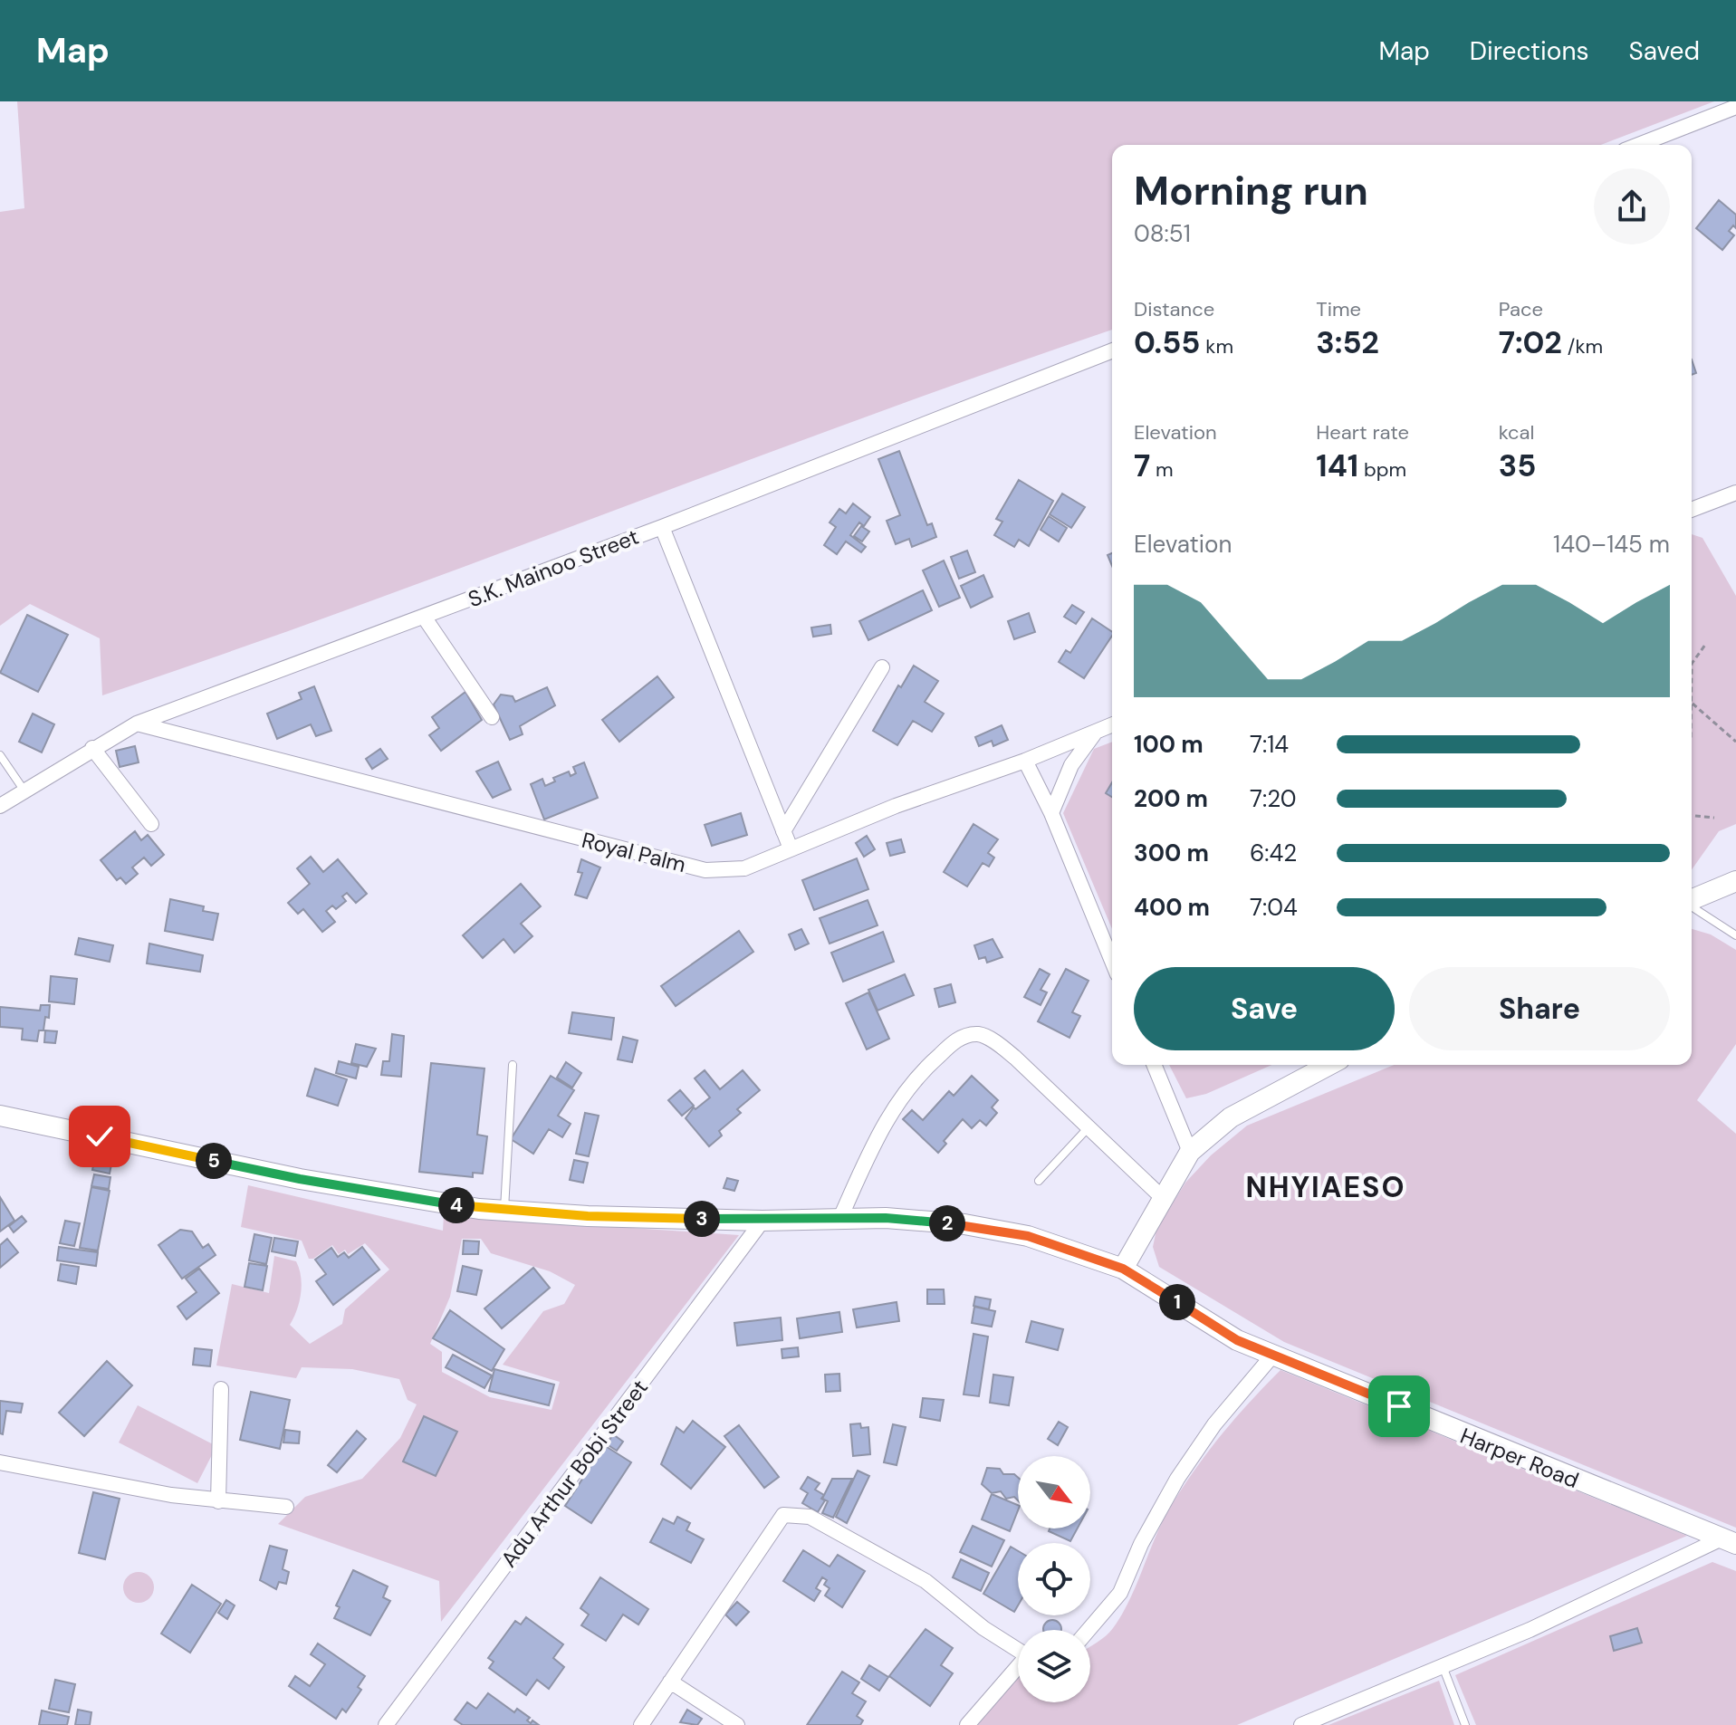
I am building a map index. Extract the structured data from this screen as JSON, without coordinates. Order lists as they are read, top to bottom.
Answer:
{
  "streets": {
    "main road": ["Harper Road"],
    "street": ["S.K. Mainoo Street", "Royal Palm", "Adu Arthur Bobi Street"]
  },
  "crossings": [
    ["S.K. Mainoo Street", "Royal Palm"],
    ["Harper Road", "Adu Arthur Bobi Street"]
  ],
  "districts": ["NHYIAESO"],
  "north": "bottom right",
  "page": {
    "header": "Map",
    "nav": ["Map", "Directions", "Saved"],
    "heading": ["Morning run", "08:51"],
    "stats": [
      ["Distance", "0.55 km"],
      ["Time", "3:52"],
      ["Pace", "7:02 /km"],
      ["Elevation", "7 m"],
      ["Heart rate", "141 bpm"],
      ["kcal", "35"]
    ],
    "chart": ["Elevation", "140–145 m"],
    "list": [
      {
        "name": "100 m",
        "note": "7:14"
      },
      {
        "name": "200 m",
        "note": "7:20"
      },
      {
        "name": "300 m",
        "note": "6:42"
      },
      {
        "name": "400 m",
        "note": "7:04"
      }
    ],
    "buttons": ["Save", "Share"],
    "pins": [
      "5",
      "4",
      "3",
      "2",
      "1"
    ]
  }
}
